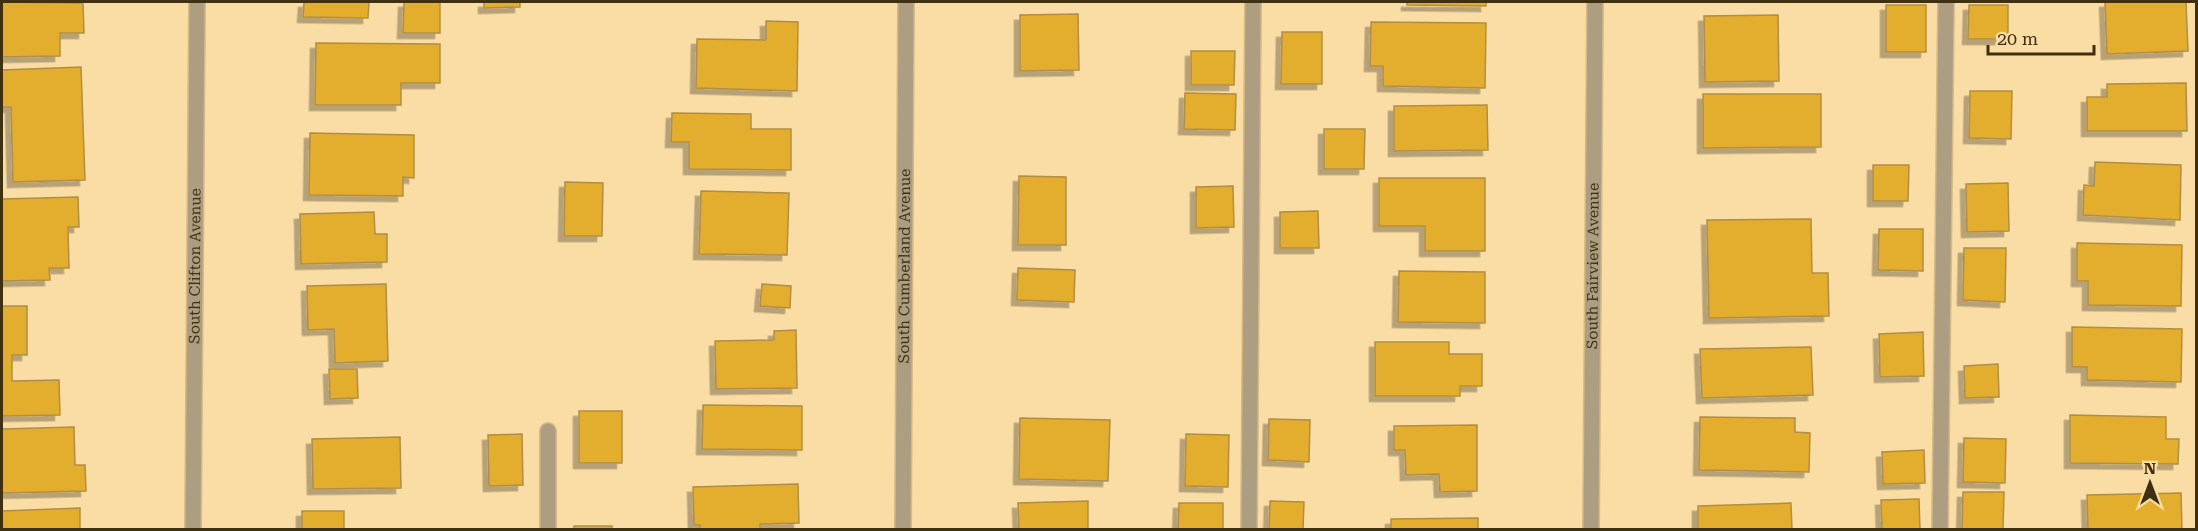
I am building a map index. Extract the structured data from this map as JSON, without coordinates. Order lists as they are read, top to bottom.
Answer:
{
  "streets": {
    "street": ["South Clifton Avenue", "South Cumberland Avenue", "South Fairview Avenue"]
  },
  "scale_bar": "20 m",
  "north": "top"
}
